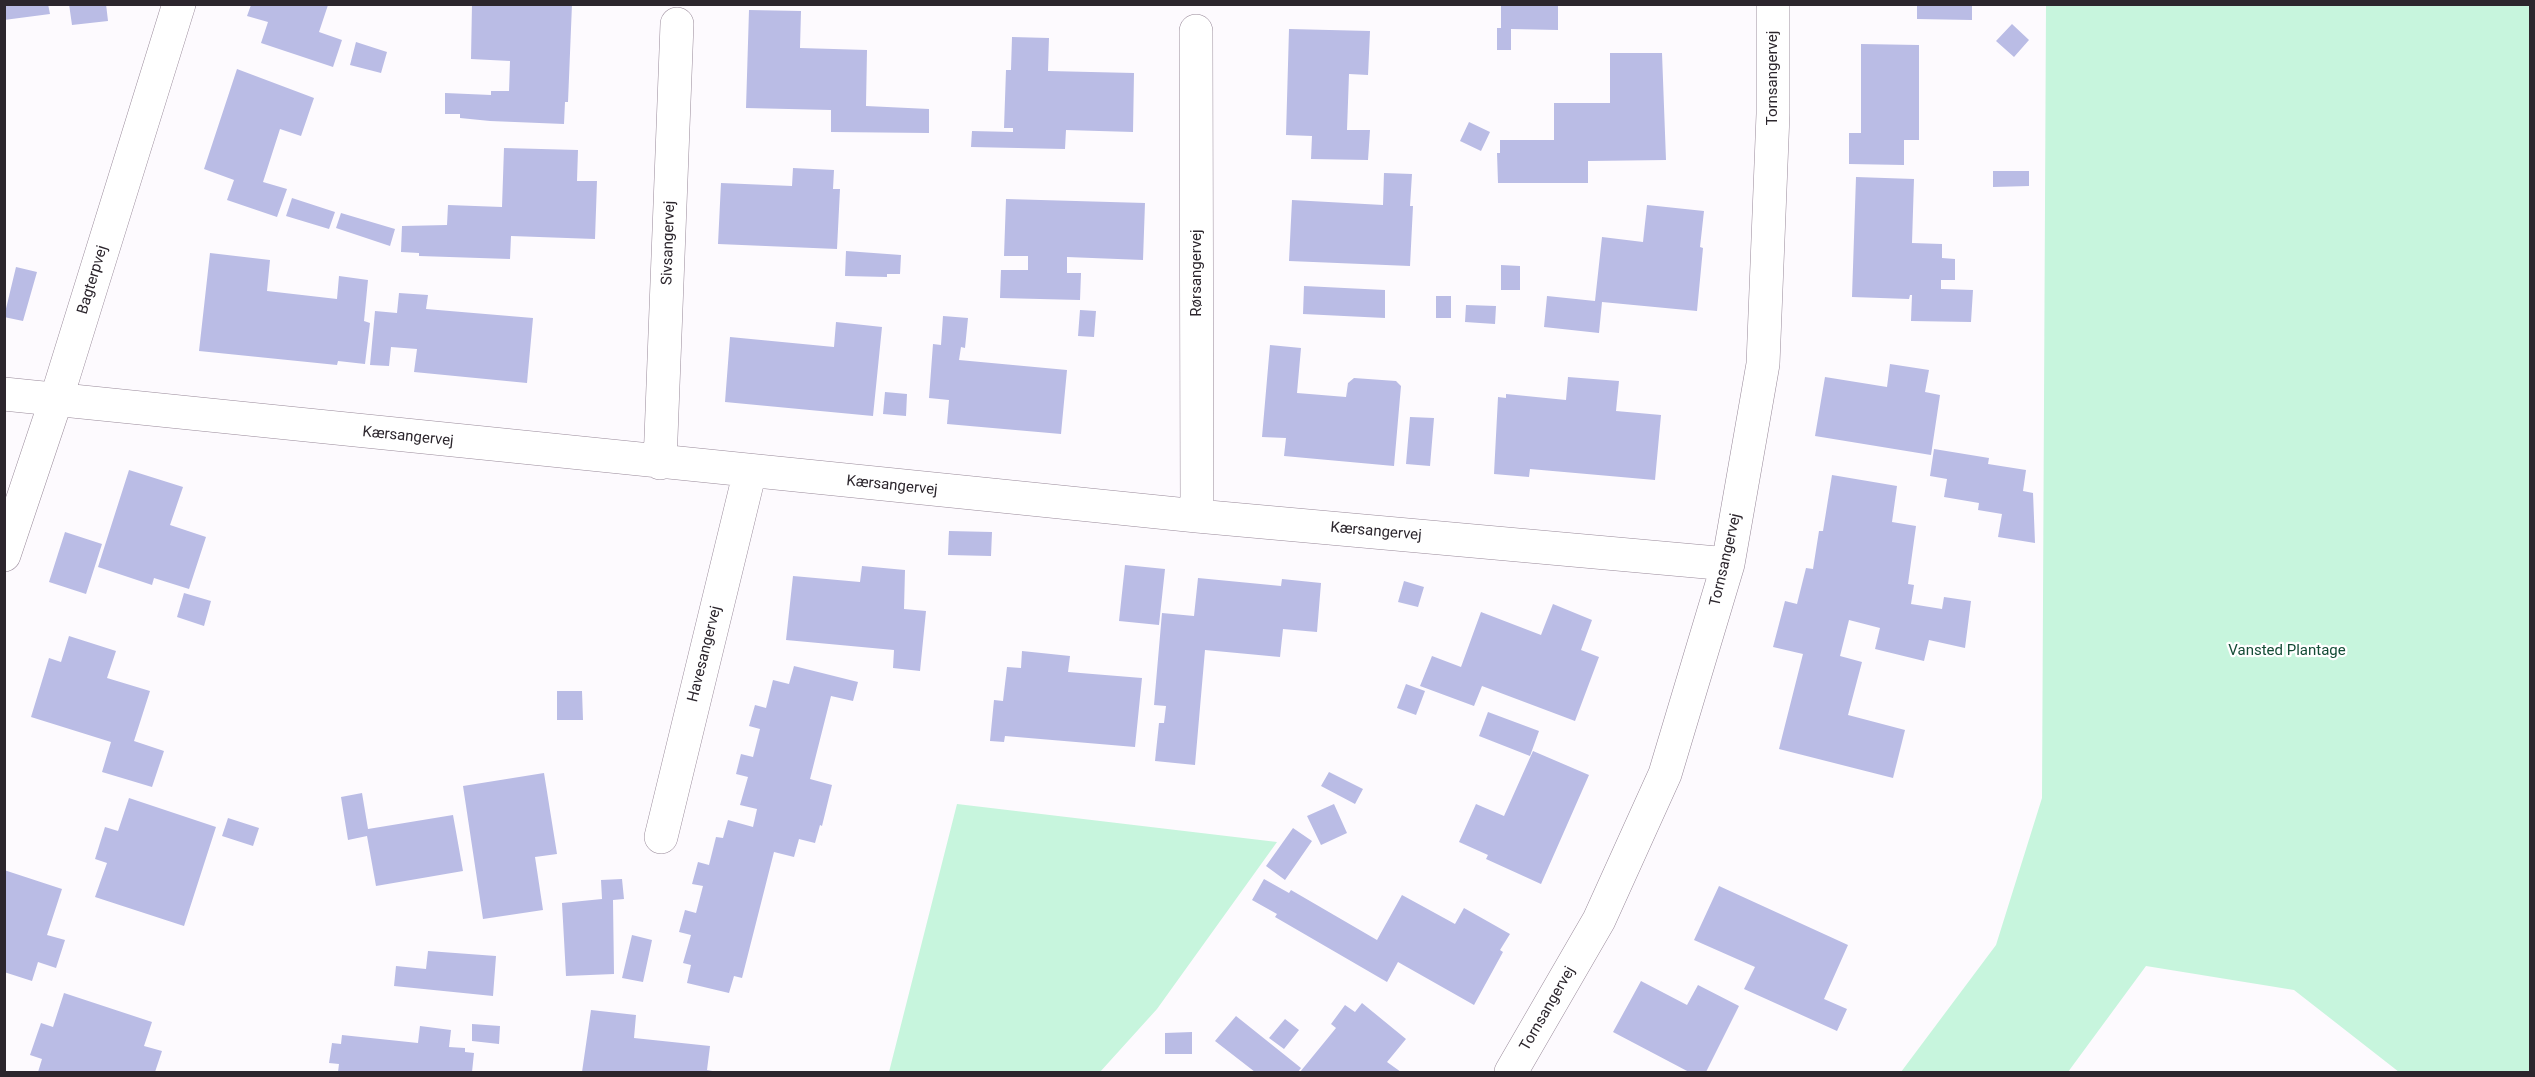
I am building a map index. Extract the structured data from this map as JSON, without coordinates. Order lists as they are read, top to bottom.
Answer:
{
  "streets": {
    "street": [
      "Tornsangervej",
      "Sivsangervej",
      "Rørsangervej",
      "Bagterpvej",
      "Kærsangervej",
      "Havesangervej"
    ]
  },
  "crossings": [
    ["Tornsangervej", "Kærsangervej"],
    ["Sivsangervej", "Kærsangervej"],
    ["Rørsangervej", "Kærsangervej"],
    ["Bagterpvej", "Kærsangervej"],
    ["Kærsangervej", "Havesangervej"]
  ],
  "parks": ["Vansted Plantage"]
}
